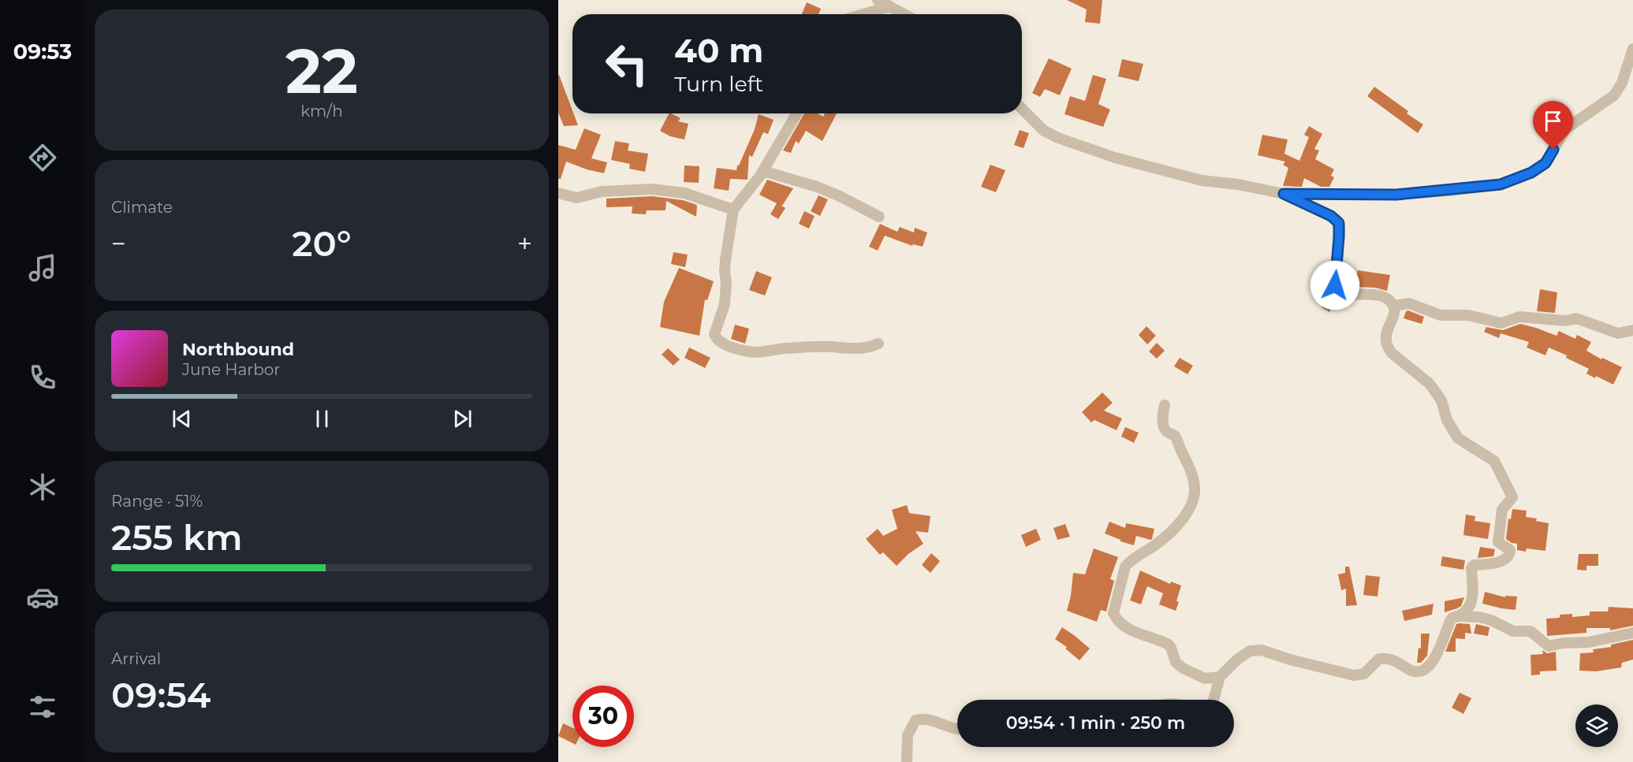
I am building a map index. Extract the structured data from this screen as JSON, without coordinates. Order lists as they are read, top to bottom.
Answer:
{
  "page": {
    "tabs": "09:53",
    "tile": [
      ["22", "km/h"],
      "Climate",
      ["Range · 51%", "255 km"],
      ["Arrival", "09:54"]
    ],
    "turn": ["40 m", "Turn left"],
    "heat": ["−", "20°", "+"],
    "song": ["Northbound", "June Harbor"],
    "limit": "30",
    "trip": "09:54 · 1 min · 250 m"
  }
}
